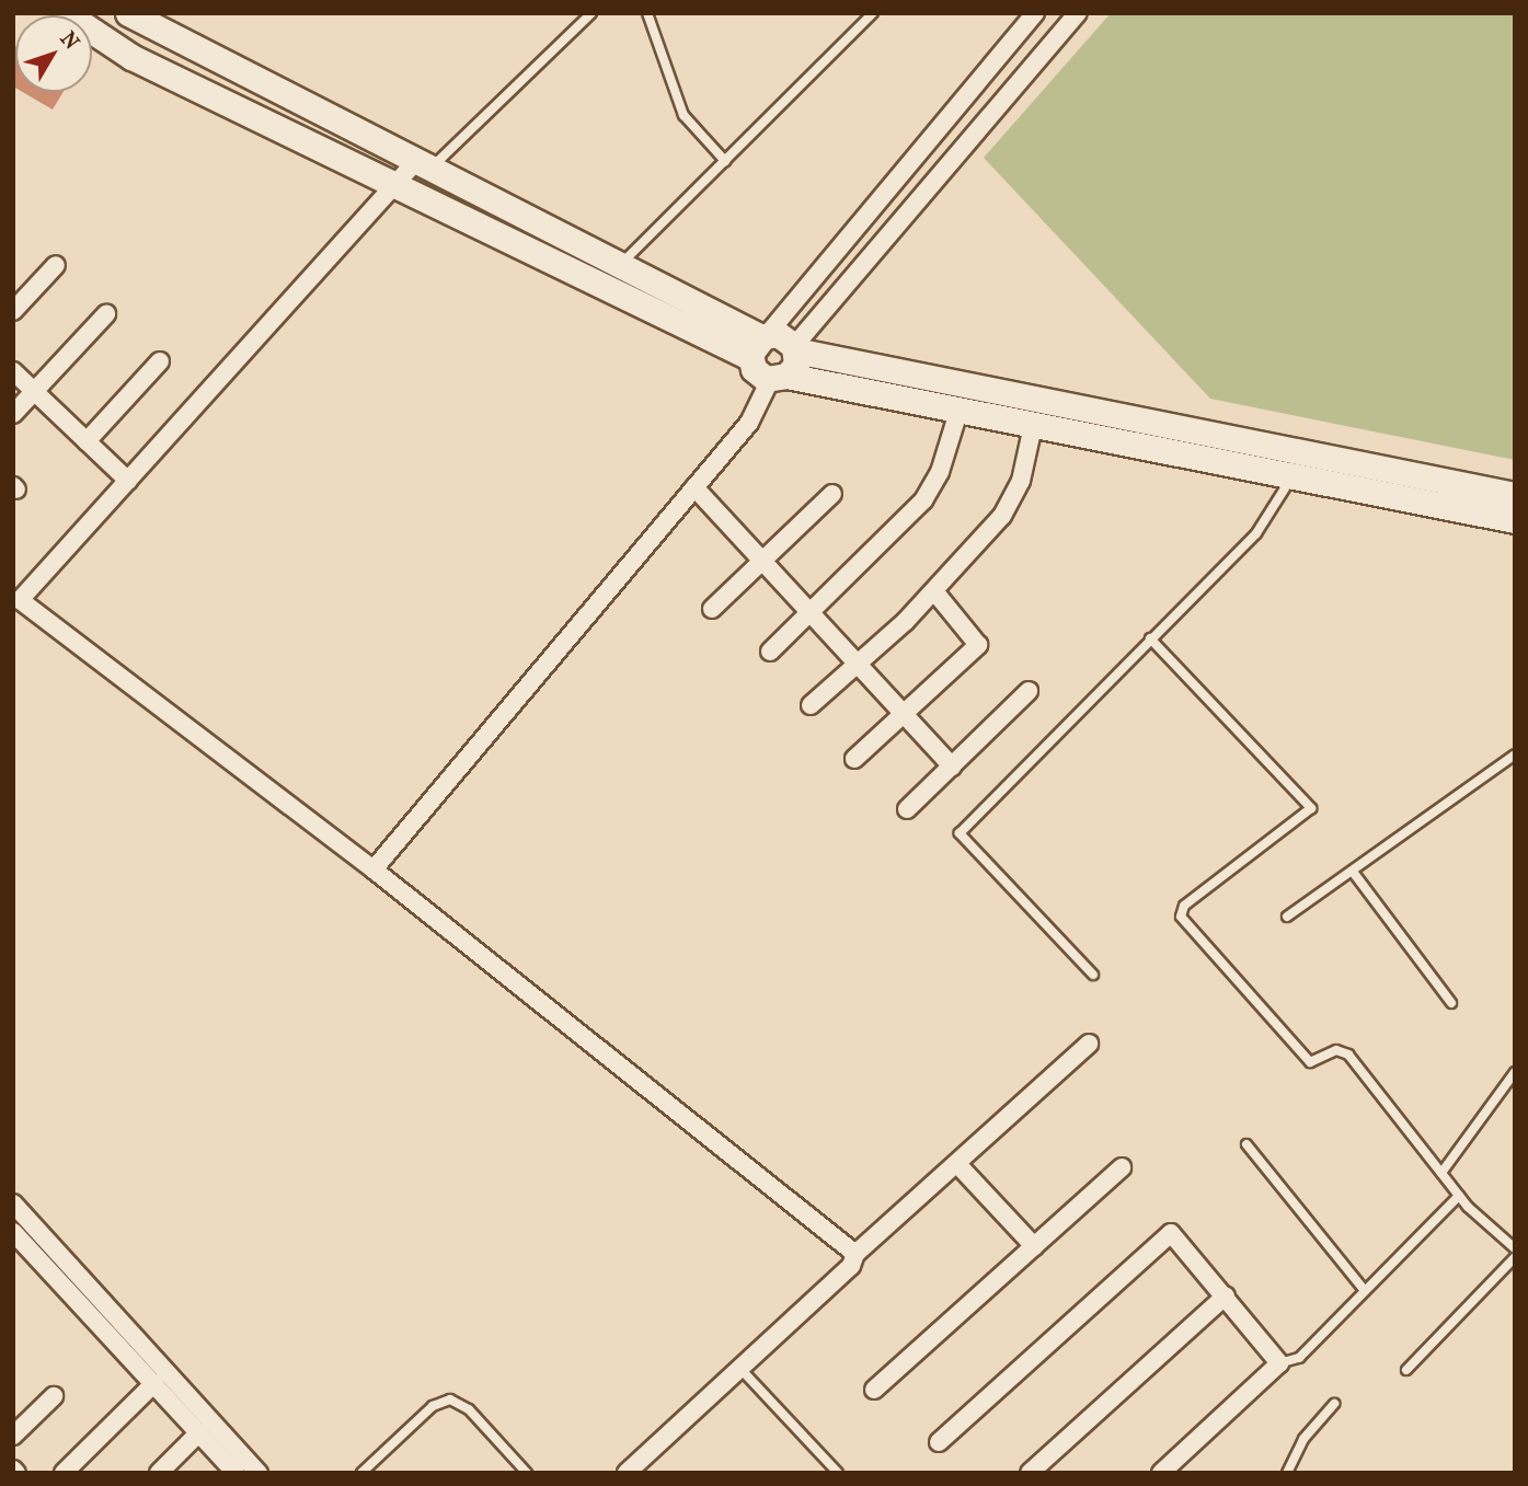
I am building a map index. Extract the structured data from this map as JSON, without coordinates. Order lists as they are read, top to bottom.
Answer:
{
  "north": "top right"
}
